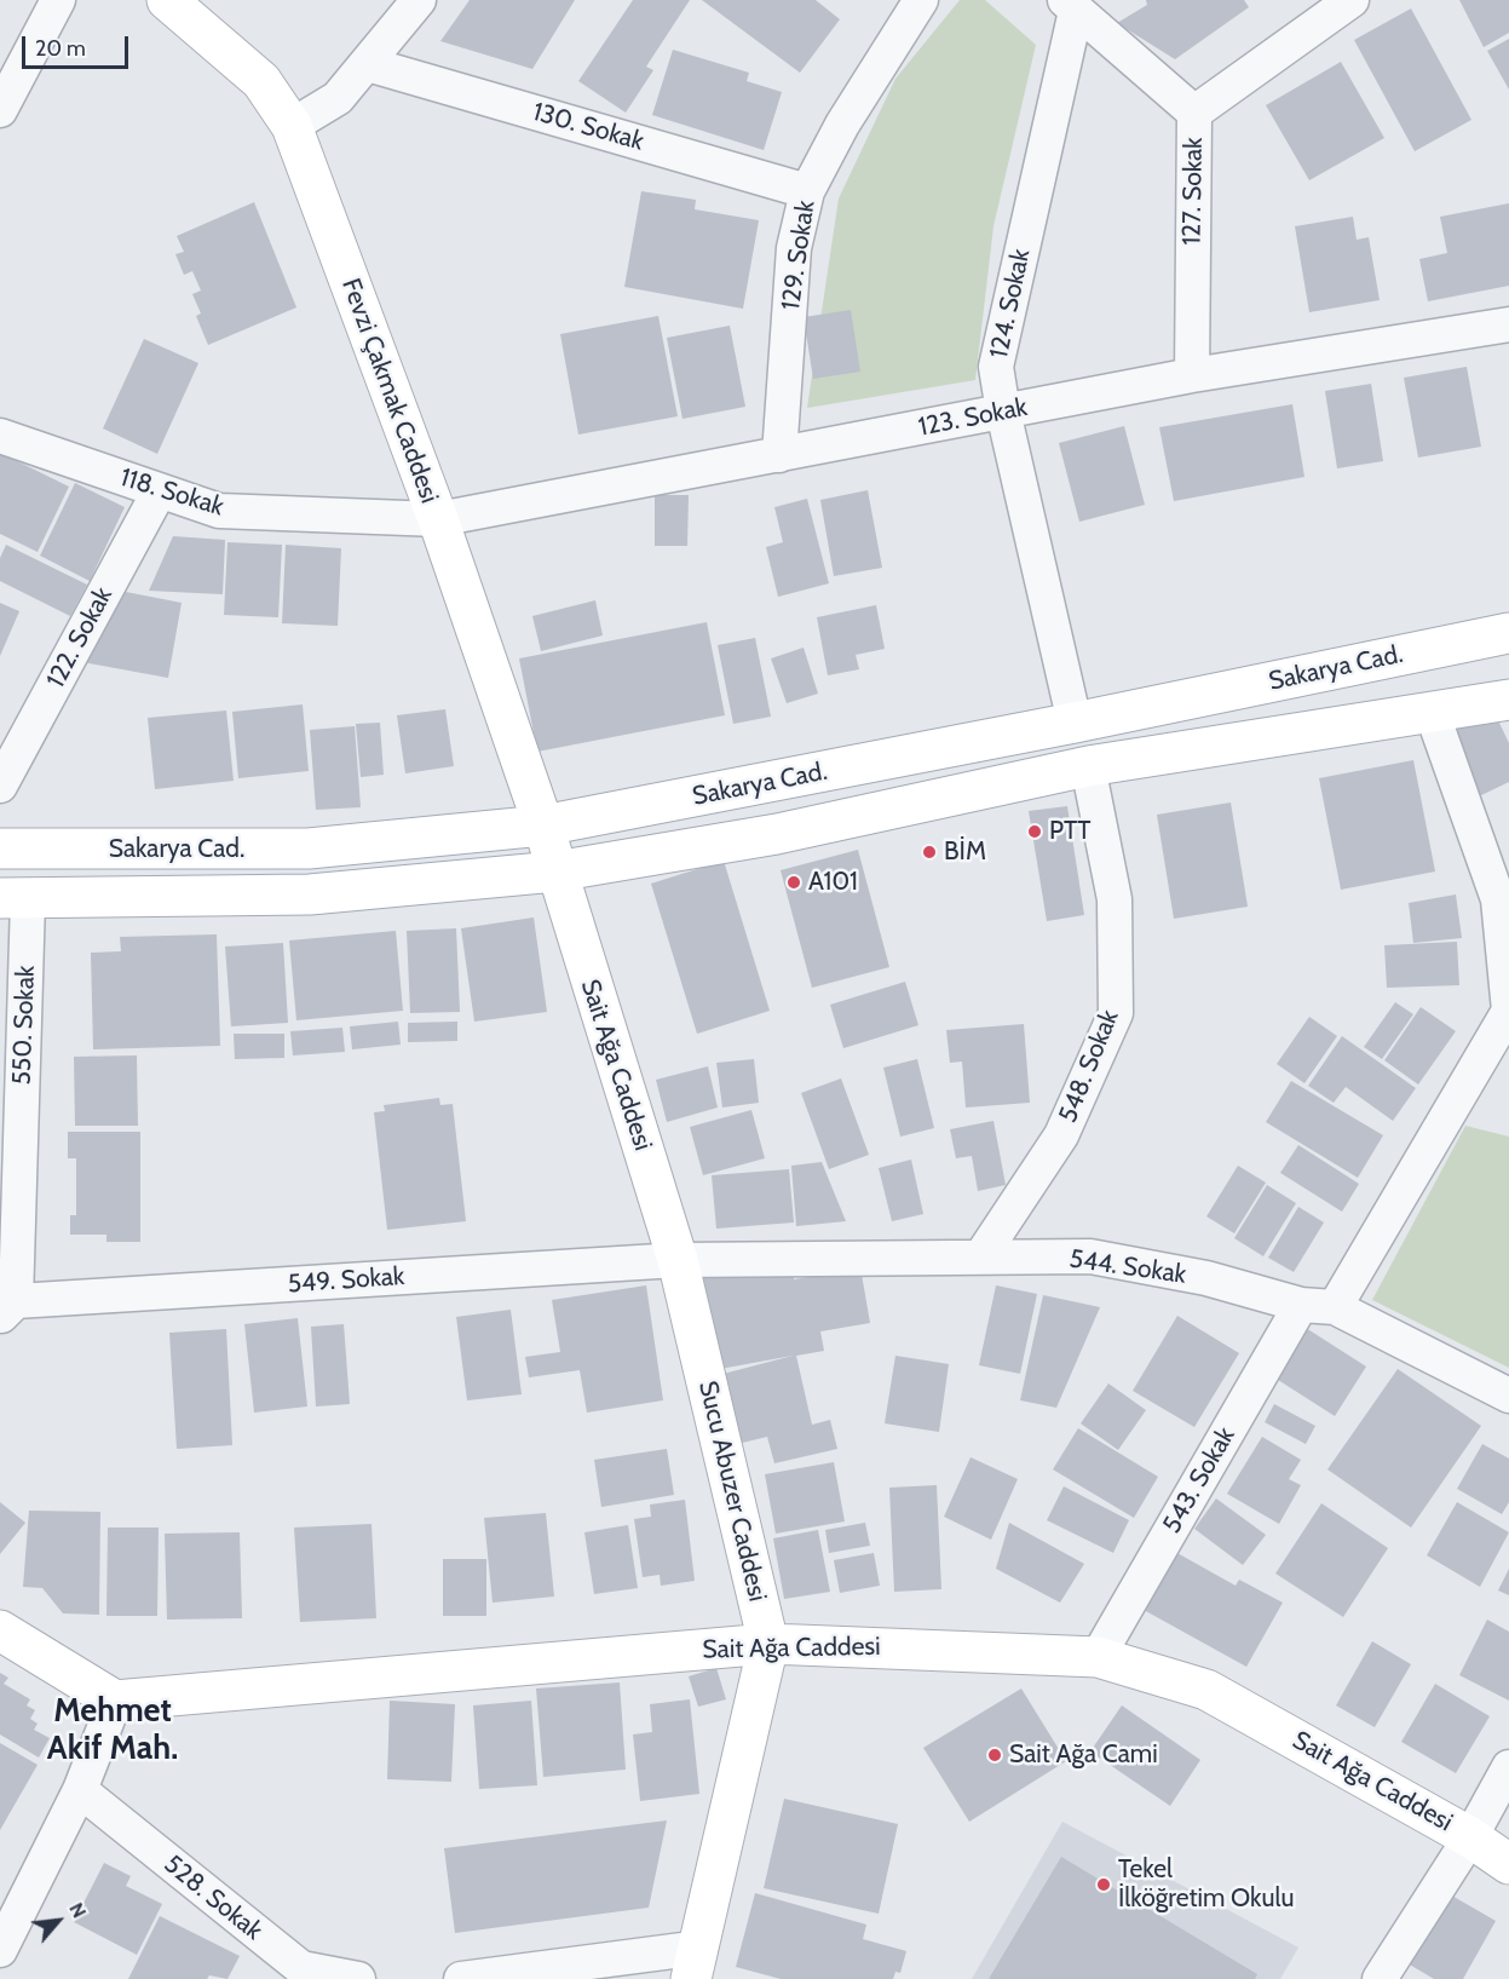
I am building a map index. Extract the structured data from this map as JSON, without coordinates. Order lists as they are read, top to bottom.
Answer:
{
  "streets": {
    "street": [
      "130. Sokak",
      "127. Sokak",
      "129. Sokak",
      "124. Sokak",
      "Fevzi Çakmak Caddesi",
      "123. Sokak",
      "118. Sokak",
      "122. Sokak",
      "Sakarya Cad.",
      "550. Sokak",
      "Sait Ağa Caddesi",
      "548. Sokak",
      "544. Sokak",
      "549. Sokak",
      "543. Sokak",
      "Sucu Abuzer Caddesi",
      "528. Sokak"
    ]
  },
  "crossings": [
    ["130. Sokak", "129. Sokak"],
    ["127. Sokak", "123. Sokak"],
    ["129. Sokak", "123. Sokak"],
    ["124. Sokak", "123. Sokak"],
    ["124. Sokak", "Sakarya Cad."],
    ["Fevzi Çakmak Caddesi", "123. Sokak"],
    ["Fevzi Çakmak Caddesi", "118. Sokak"],
    ["Fevzi Çakmak Caddesi", "Sakarya Cad."],
    ["Fevzi Çakmak Caddesi", "Sait Ağa Caddesi"],
    ["123. Sokak", "118. Sokak"],
    ["118. Sokak", "122. Sokak"],
    ["Sakarya Cad.", "550. Sokak"],
    ["Sakarya Cad.", "Sait Ağa Caddesi"],
    ["Sakarya Cad.", "548. Sokak"],
    ["550. Sokak", "549. Sokak"],
    ["Sait Ağa Caddesi", "544. Sokak"],
    ["Sait Ağa Caddesi", "549. Sokak"],
    ["Sait Ağa Caddesi", "543. Sokak"],
    ["Sait Ağa Caddesi", "Sucu Abuzer Caddesi"],
    ["548. Sokak", "544. Sokak"],
    ["544. Sokak", "549. Sokak"],
    ["544. Sokak", "543. Sokak"],
    ["544. Sokak", "Sucu Abuzer Caddesi"],
    ["549. Sokak", "Sucu Abuzer Caddesi"]
  ],
  "districts": ["Mehmet Akif Mah."],
  "places": [
    "PTT",
    "BİM",
    "A101",
    "Sait Ağa Cami",
    "Tekel İlköğretim Okulu"
  ],
  "scale_bar": "20 m",
  "north": "top right"
}
